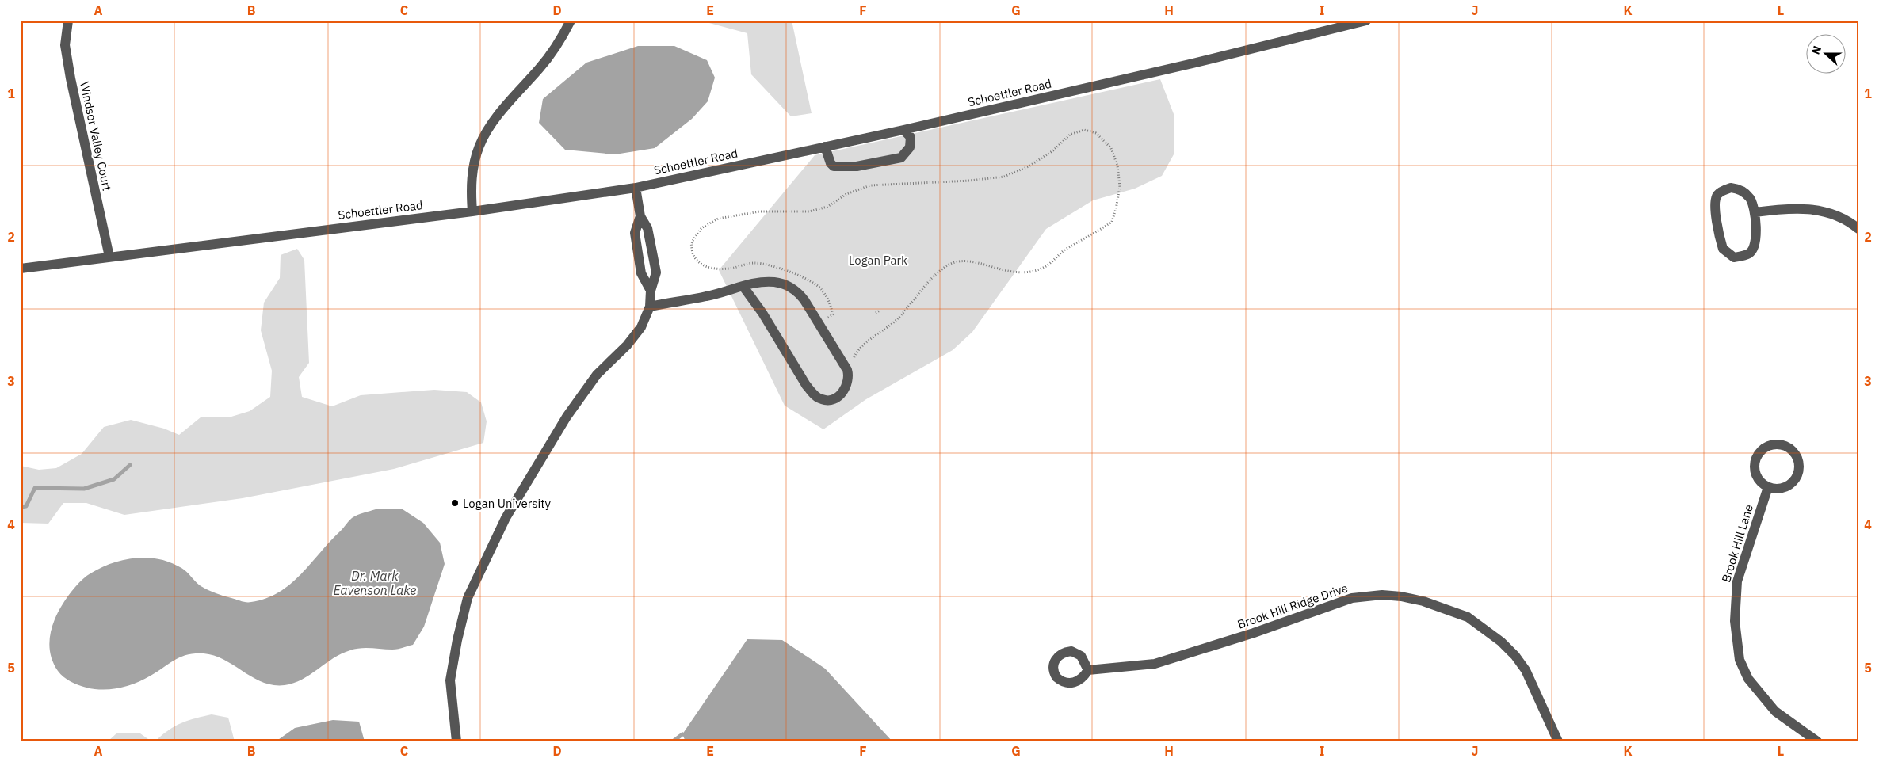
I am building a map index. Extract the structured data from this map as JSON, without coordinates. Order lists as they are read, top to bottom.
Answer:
{
  "streets": {
    "street": [
      "Schoettler Road",
      "Windsor Valley Court",
      "Brook Hill Lane",
      "Brook Hill Ridge Drive"
    ]
  },
  "crossings": [
    ["Schoettler Road", "Windsor Valley Court"]
  ],
  "water": ["Dr. Mark Eavenson Lake"],
  "parks": ["Logan Park"],
  "places": ["Logan University"],
  "north": "left",
  "grid": {
    "columns": [
      "A",
      "B",
      "C",
      "D",
      "E",
      "F",
      "G",
      "H",
      "I",
      "J",
      "K",
      "L"
    ],
    "rows": [
      "1",
      "2",
      "3",
      "4",
      "5"
    ]
  }
}
